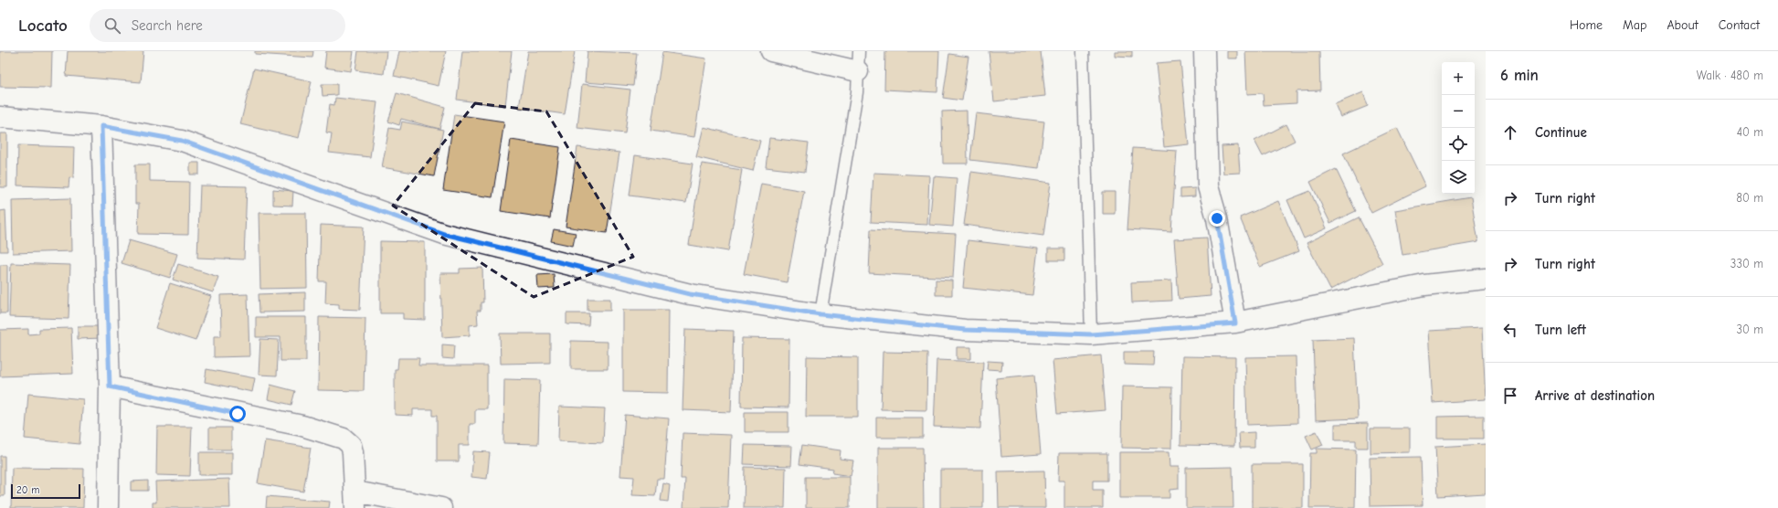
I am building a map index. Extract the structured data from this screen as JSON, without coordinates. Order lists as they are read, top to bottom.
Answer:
{
  "scale_bar": "20 m",
  "page": {
    "header": "Locato",
    "search": "Search here",
    "nav": [
      "Home",
      "Map",
      "About",
      "Contact"
    ],
    "heading": ["6 min", "Walk · 480 m"],
    "map_buttons": ["+", "−"],
    "list": [
      ["Continue", "40 m"],
      ["Turn right", "80 m"],
      ["Turn right", "330 m"],
      ["Turn left", "30 m"],
      "Arrive at destination"
    ],
    "scale": "20 m"
  }
}
